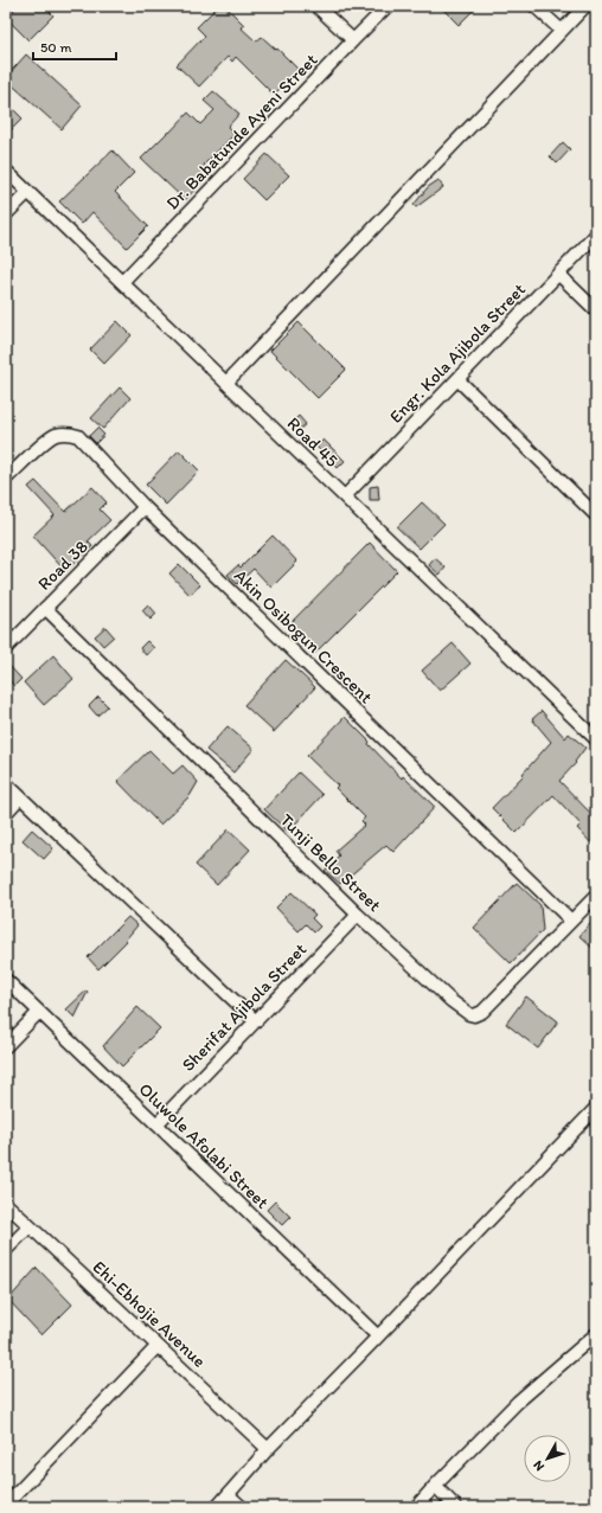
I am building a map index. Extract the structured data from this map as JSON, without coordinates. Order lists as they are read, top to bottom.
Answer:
{
  "streets": {
    "street": [
      "Dr. Babatunde Ayeni Street",
      "Engr. Kola Ajibola Street",
      "Road 45",
      "Road 38",
      "Akin Osibogun Crescent",
      "Tunji Bello Street",
      "Sherifat Ajibola Street",
      "Oluwole Afolabi Street",
      "Ehi-Ebhojie Avenue"
    ]
  },
  "crossings": [
    ["Dr. Babatunde Ayeni Street", "Road 45"],
    ["Engr. Kola Ajibola Street", "Road 45"],
    ["Road 38", "Akin Osibogun Crescent"],
    ["Road 38", "Tunji Bello Street"],
    ["Akin Osibogun Crescent", "Tunji Bello Street"],
    ["Tunji Bello Street", "Sherifat Ajibola Street"],
    ["Sherifat Ajibola Street", "Oluwole Afolabi Street"]
  ],
  "scale_bar": "50 m",
  "north": "bottom left"
}
